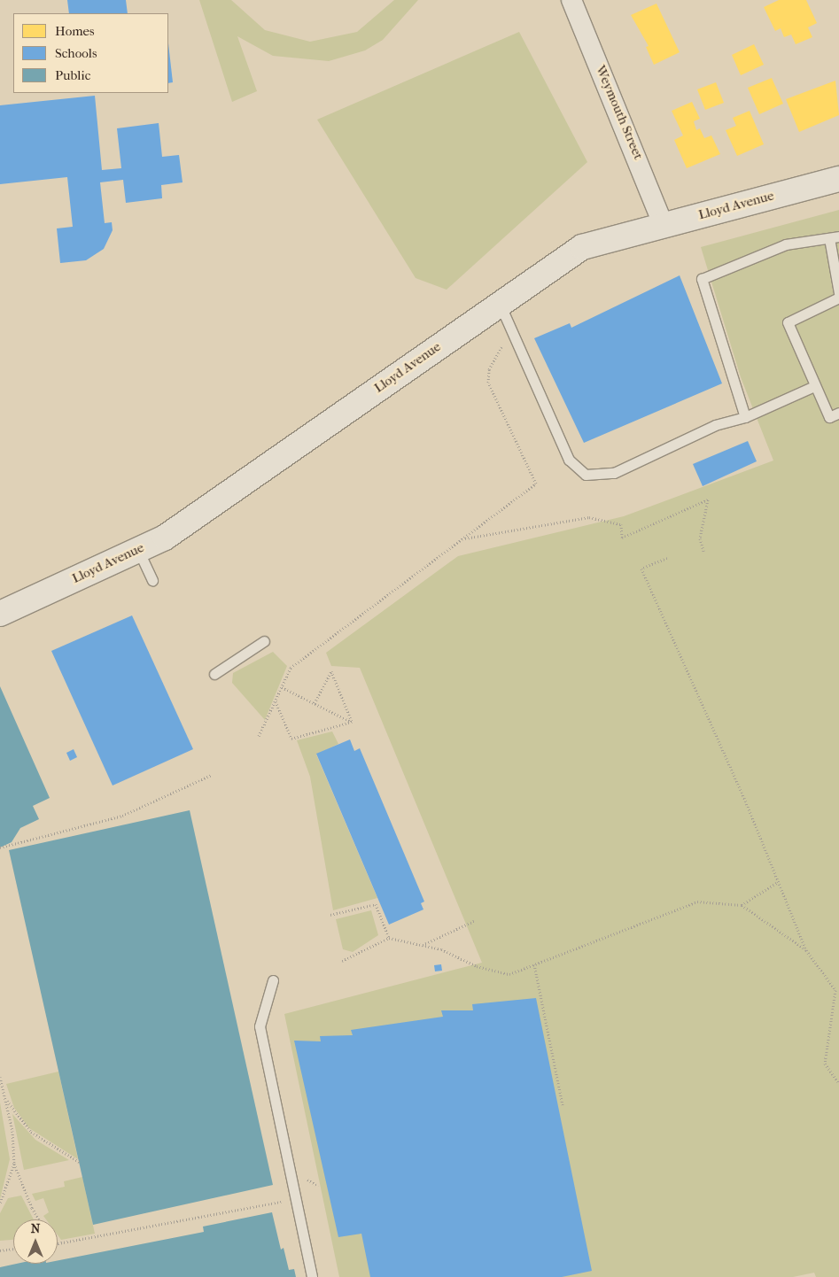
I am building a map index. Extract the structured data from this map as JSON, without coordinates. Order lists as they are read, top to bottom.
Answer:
{
  "streets": {
    "street": ["Weymouth Street", "Lloyd Avenue"]
  },
  "crossings": [
    ["Weymouth Street", "Lloyd Avenue"]
  ],
  "legend": ["Homes", "Schools", "Public"],
  "north": "top"
}
